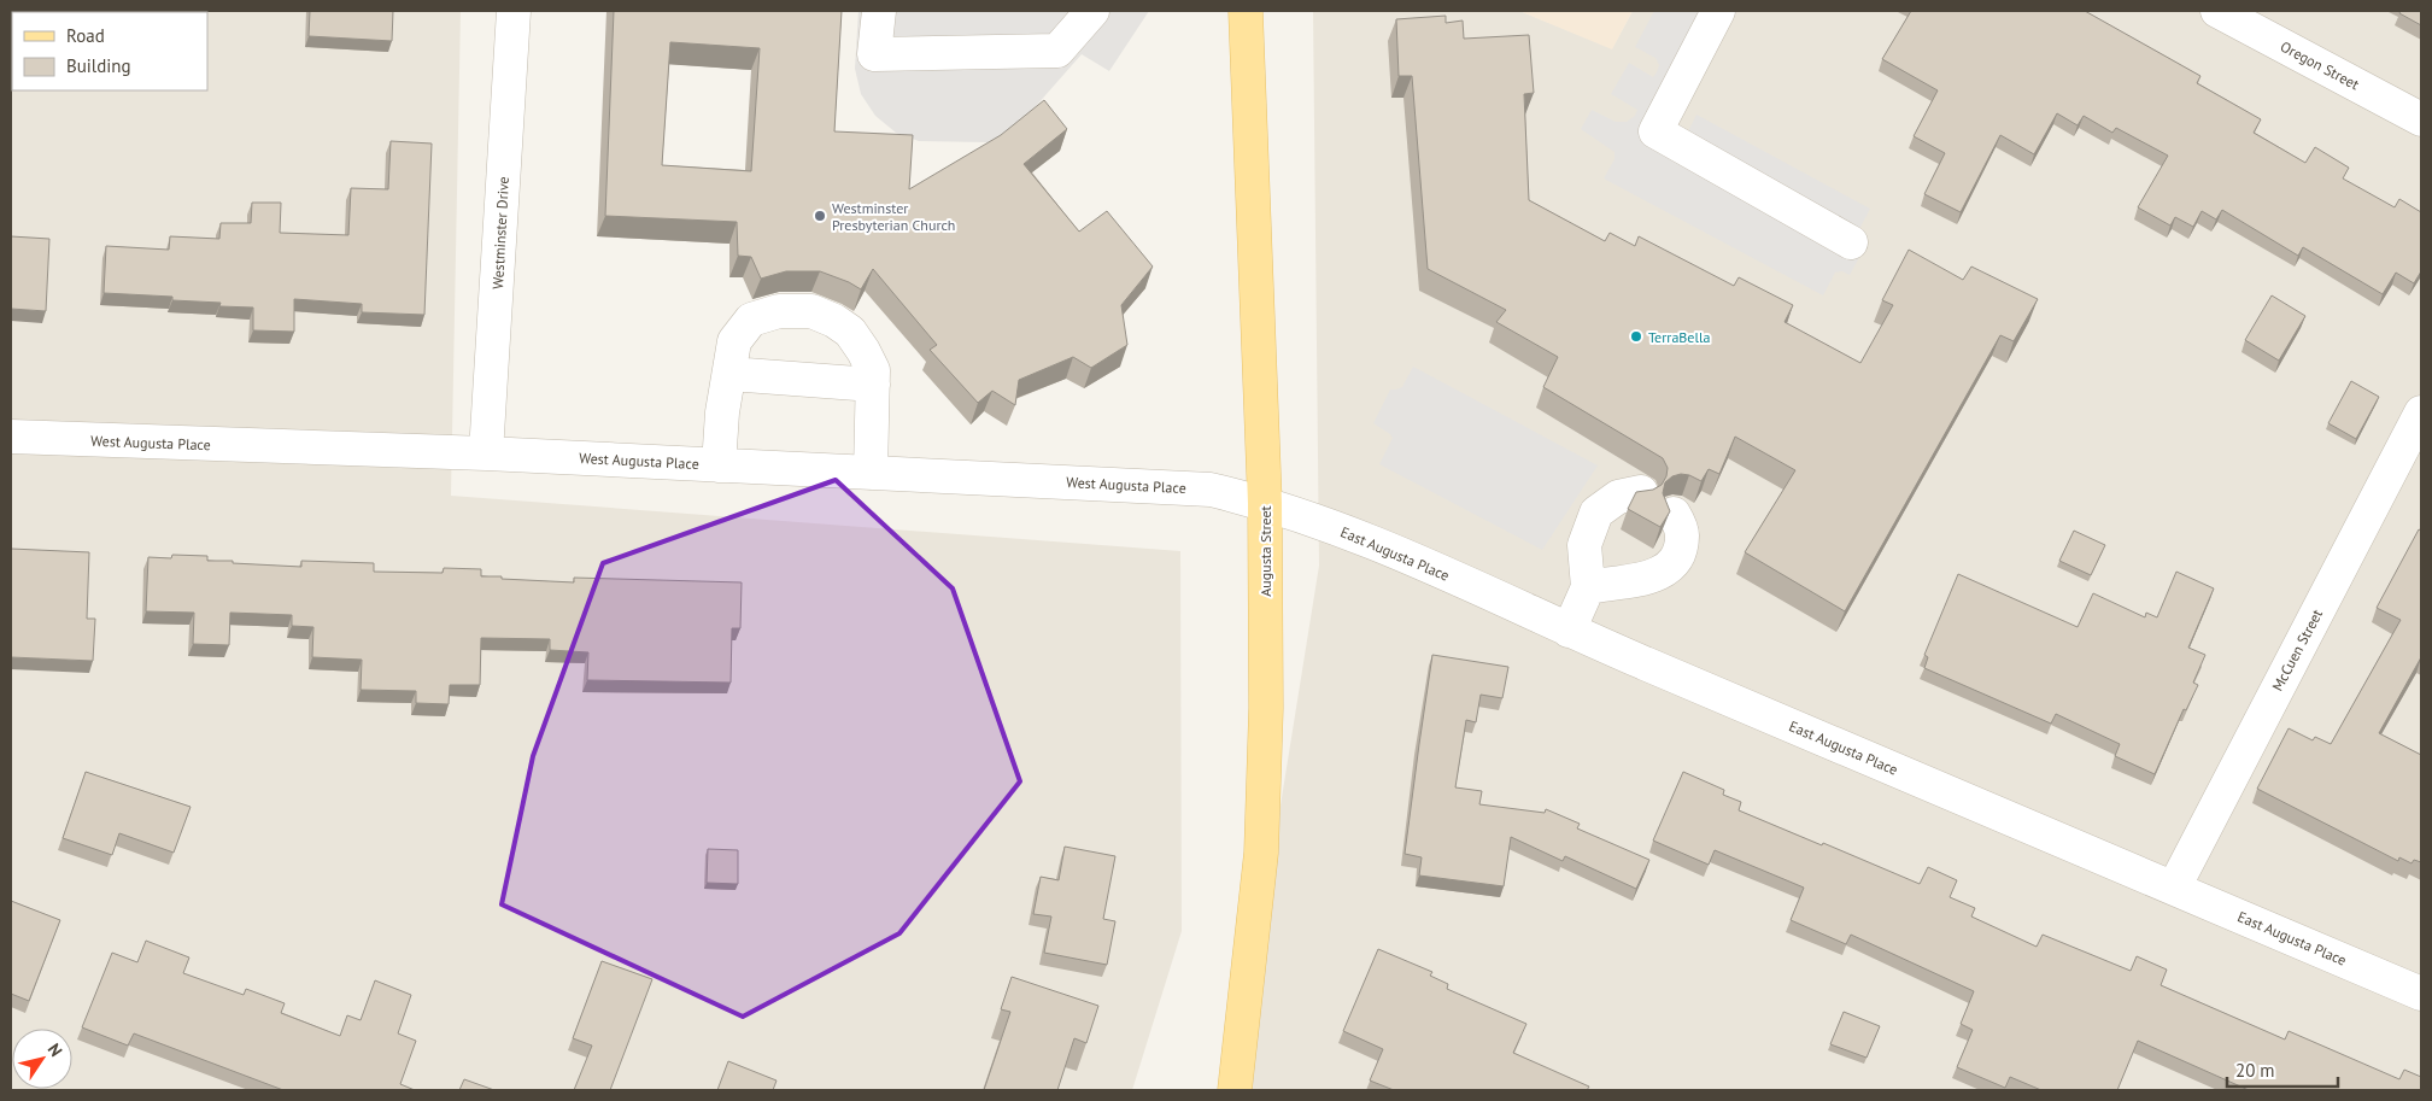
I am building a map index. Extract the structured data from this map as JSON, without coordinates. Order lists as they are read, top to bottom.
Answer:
{
  "streets": {
    "main road": ["Augusta Street"],
    "street": [
      "Oregon Street",
      "Westminster Drive",
      "West Augusta Place",
      "East Augusta Place",
      "McCuen Street"
    ]
  },
  "crossings": [
    ["Westminster Drive", "West Augusta Place"],
    ["West Augusta Place", "Augusta Street"],
    ["West Augusta Place", "East Augusta Place"],
    ["Augusta Street", "East Augusta Place"],
    ["East Augusta Place", "McCuen Street"]
  ],
  "places": ["Westminster Presbyterian Church", "TerraBella"],
  "legend": ["Road", "Building"],
  "scale_bar": "20 m",
  "north": "top right"
}
